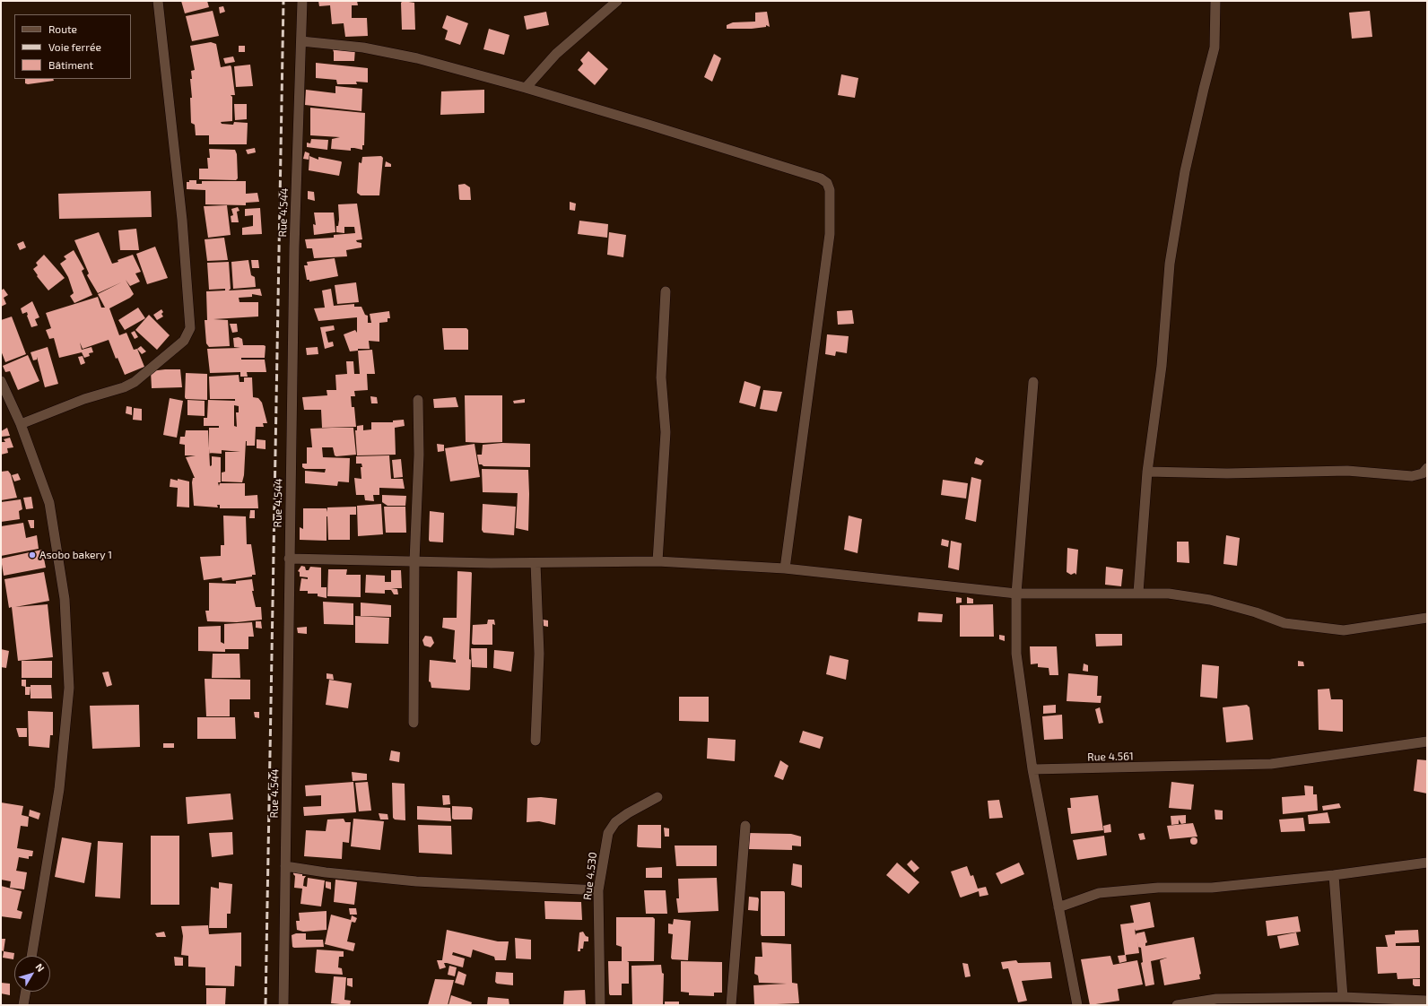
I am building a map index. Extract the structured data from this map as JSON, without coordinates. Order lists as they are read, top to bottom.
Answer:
{
  "streets": {
    "street": ["Rue 4.544", "Rue 4.561", "Rue 4.530"]
  },
  "places": ["Asobo bakery 1"],
  "legend": ["Route", "Voie ferrée", "Bâtiment"],
  "north": "top right"
}
